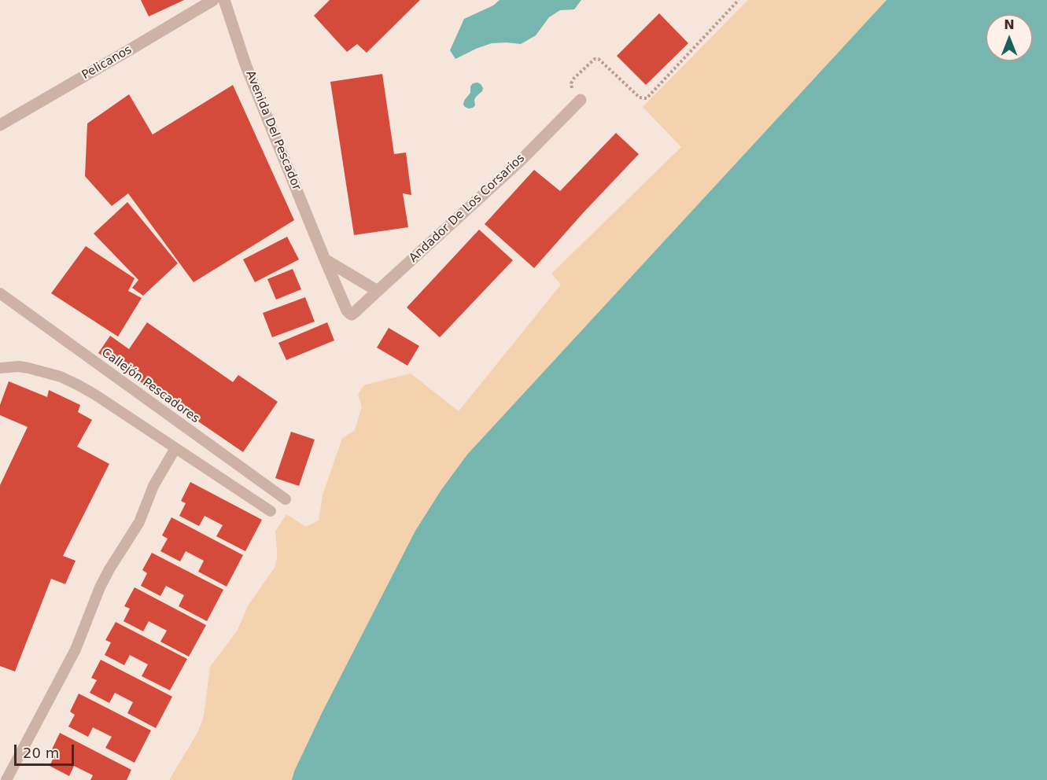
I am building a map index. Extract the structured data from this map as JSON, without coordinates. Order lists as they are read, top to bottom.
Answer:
{
  "streets": {
    "street": ["Pelicanos", "Avenida Del Pescador", "Andador De Los Corsarios"],
    "lane": ["Callejón Pescadores"]
  },
  "crossings": [
    ["Avenida Del Pescador", "Andador De Los Corsarios"]
  ],
  "scale_bar": "20 m",
  "north": "top"
}
